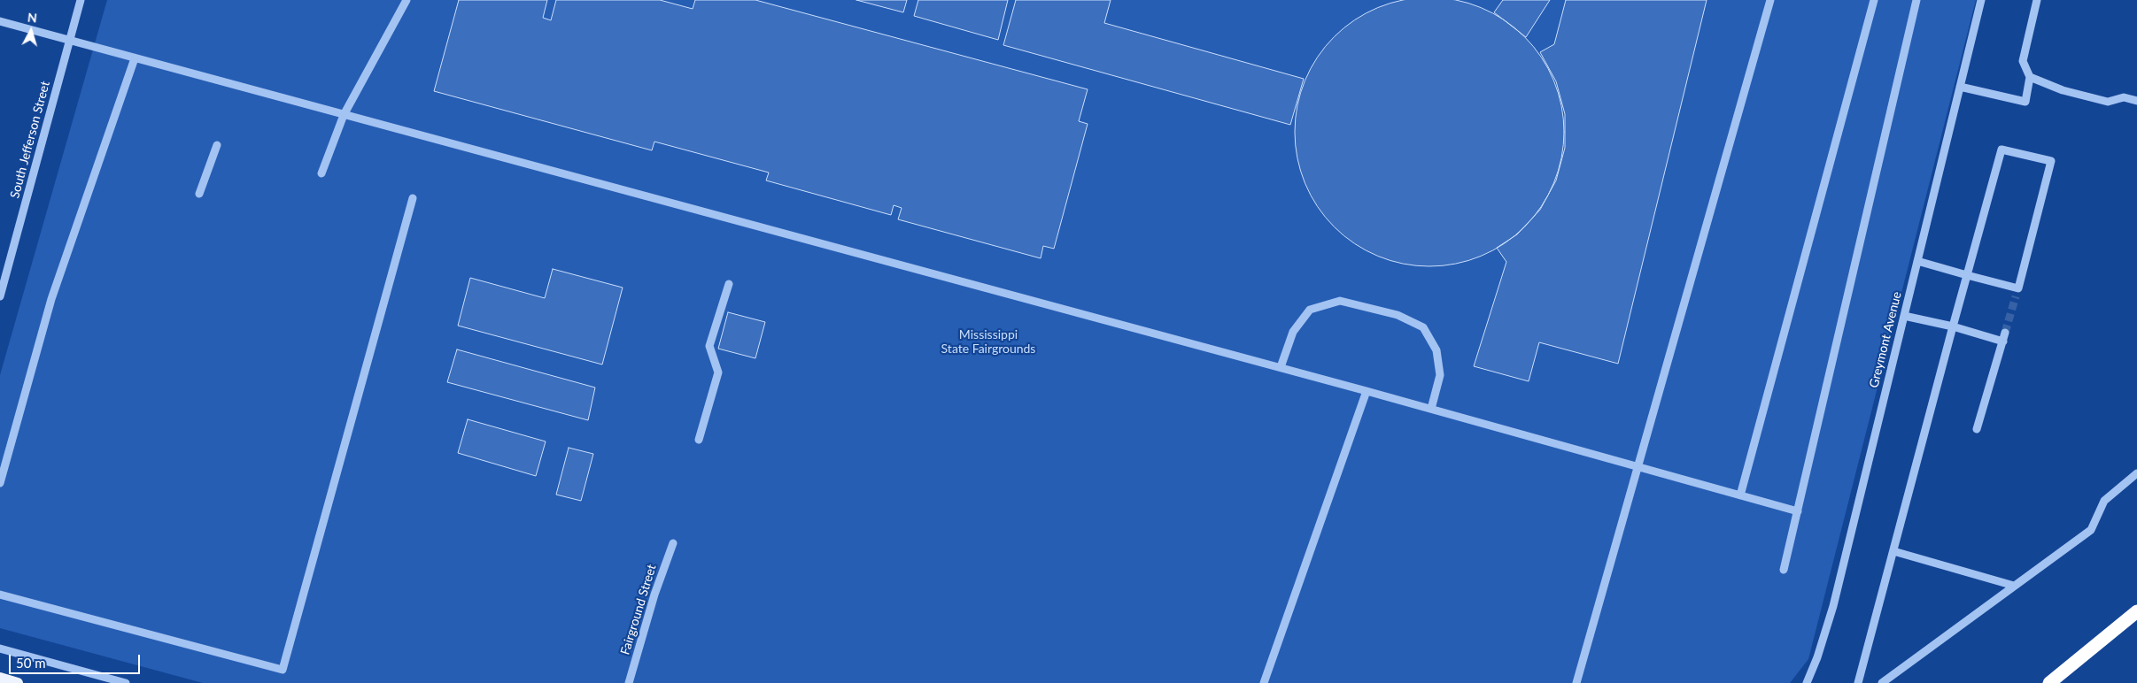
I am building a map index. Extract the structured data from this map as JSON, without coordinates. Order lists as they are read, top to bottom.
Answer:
{
  "streets": {
    "street": ["South Jefferson Street", "Greymont Avenue", "Fairground Street"]
  },
  "parks": ["Mississippi State Fairgrounds"],
  "scale_bar": "50 m",
  "north": "top"
}
